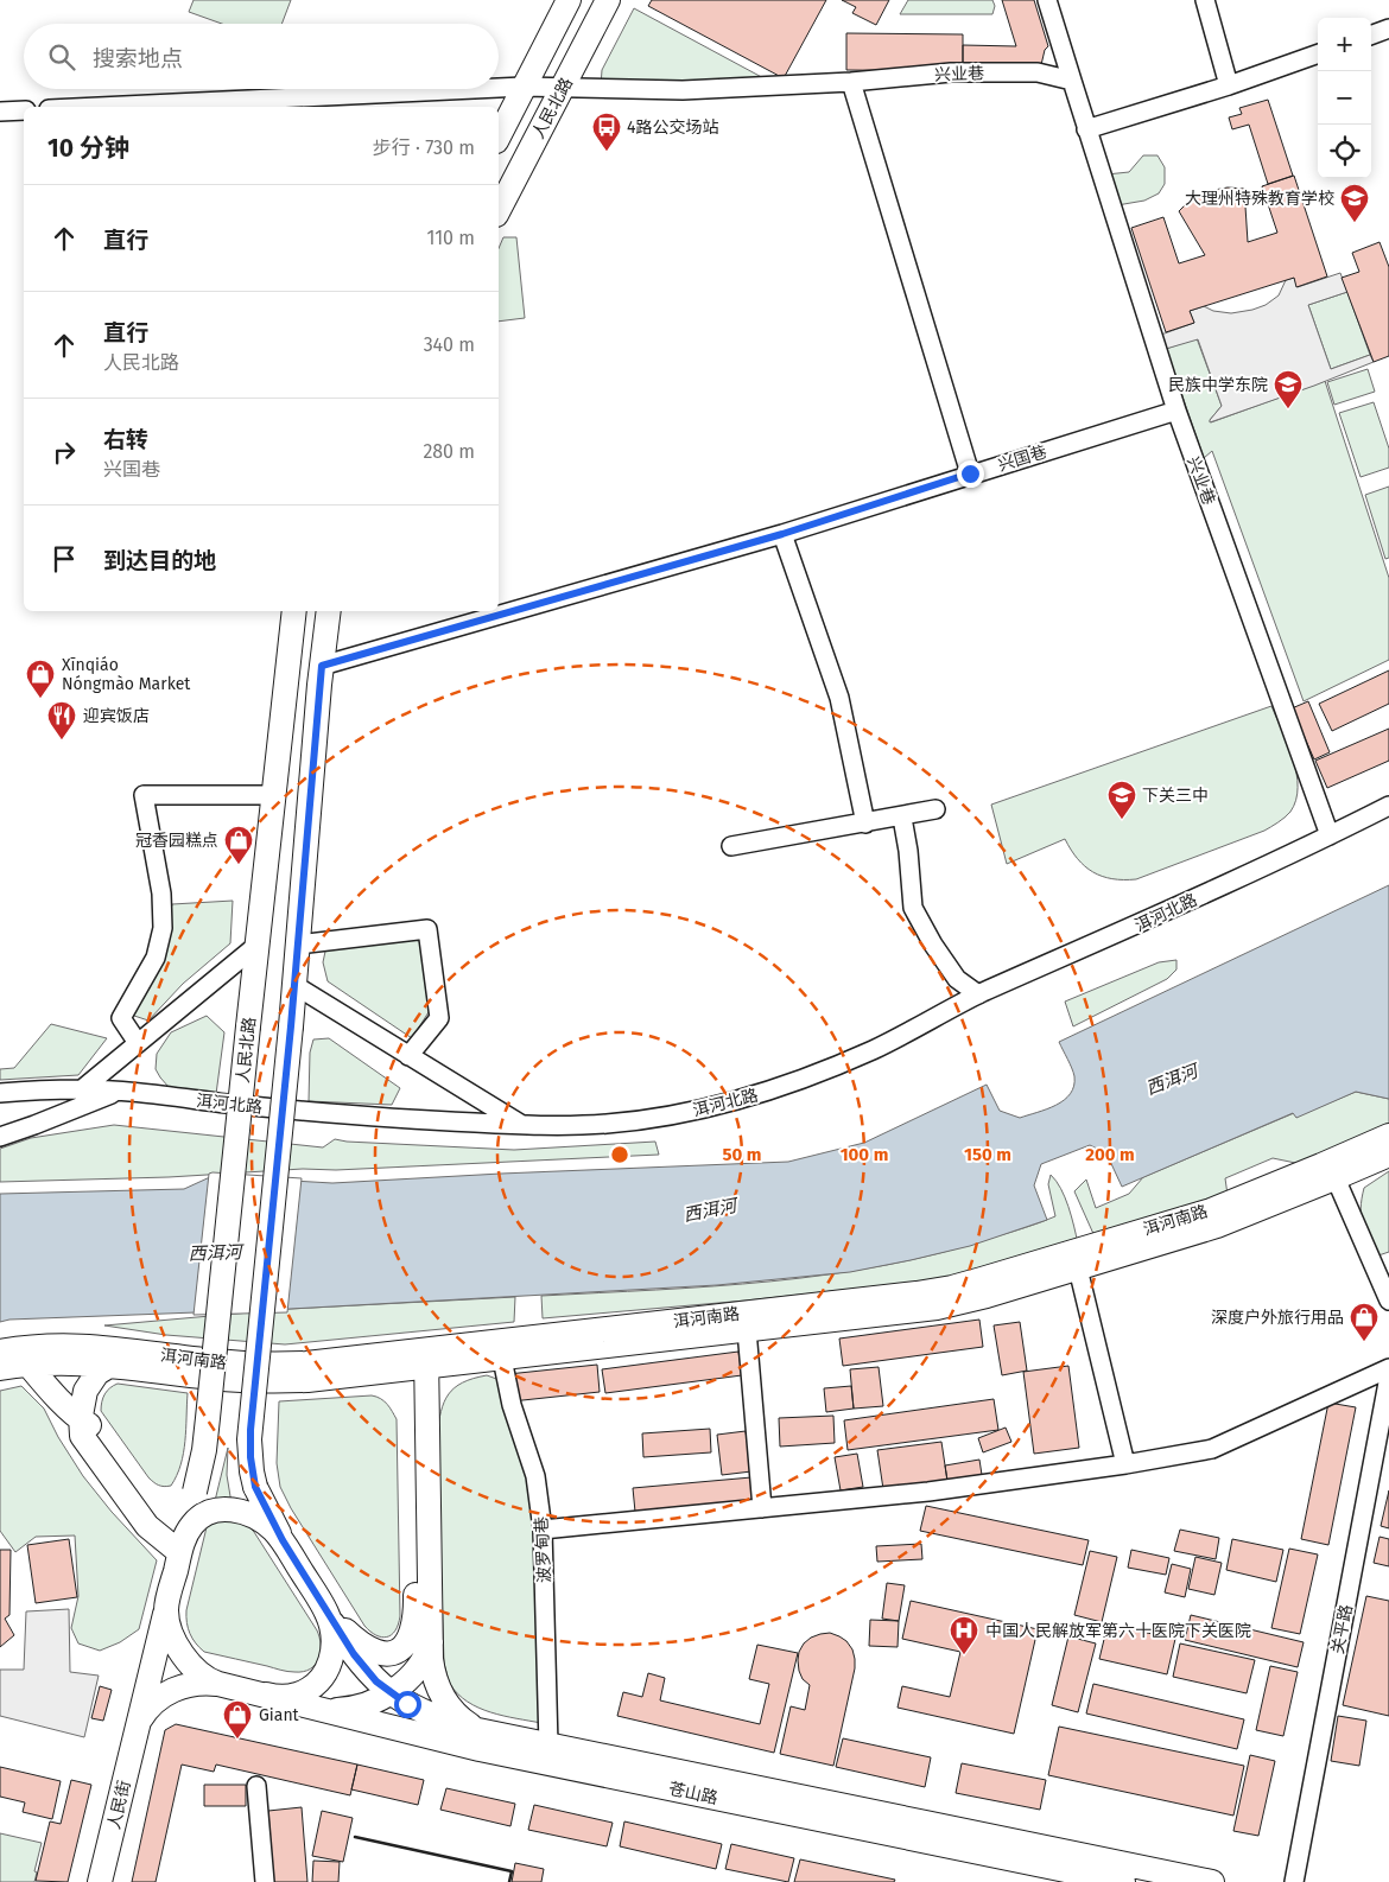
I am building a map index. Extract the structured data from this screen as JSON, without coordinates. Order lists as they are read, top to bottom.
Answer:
{
  "streets": {
    "main road": [
      "人民北路",
      "洱河南路",
      "苍山路",
      "人民街"
    ],
    "street": [
      "兴业巷",
      "兴国巷",
      "洱河北路",
      "波罗甸巷",
      "关平路"
    ]
  },
  "crossings": [
    ["兴业巷", "人民北路"],
    ["兴业巷", "兴国巷"],
    ["兴业巷", "洱河北路"],
    ["人民北路", "苍山路"],
    ["人民北路", "人民街"],
    ["洱河南路", "波罗甸巷"],
    ["波罗甸巷", "苍山路"],
    ["苍山路", "人民街"]
  ],
  "water": ["西洱河"],
  "places": {
    "bus stop": ["4路公交场站"],
    "school or university": ["大理州特殊教育学校", "民族中学东院", "下关三中"],
    "shop": [
      "Xīnqiáo Nóngmào Market",
      "冠香园糕点",
      "深度户外旅行用品",
      "Giant"
    ],
    "restaurant": ["迎宾饭店"],
    "hospital": ["中国人民解放军第六十医院下关医院"]
  },
  "page": {
    "map_buttons": ["+", "−"],
    "search": "搜索地点",
    "heading": ["10 分钟", "步行 · 730 m"],
    "list": [
      ["直行", "110 m"],
      ["直行", "人民北路", "340 m"],
      ["右转", "兴国巷", "280 m"],
      "到达目的地"
    ]
  },
  "rings": [
    "50 m",
    "100 m",
    "150 m",
    "200 m"
  ]
}
